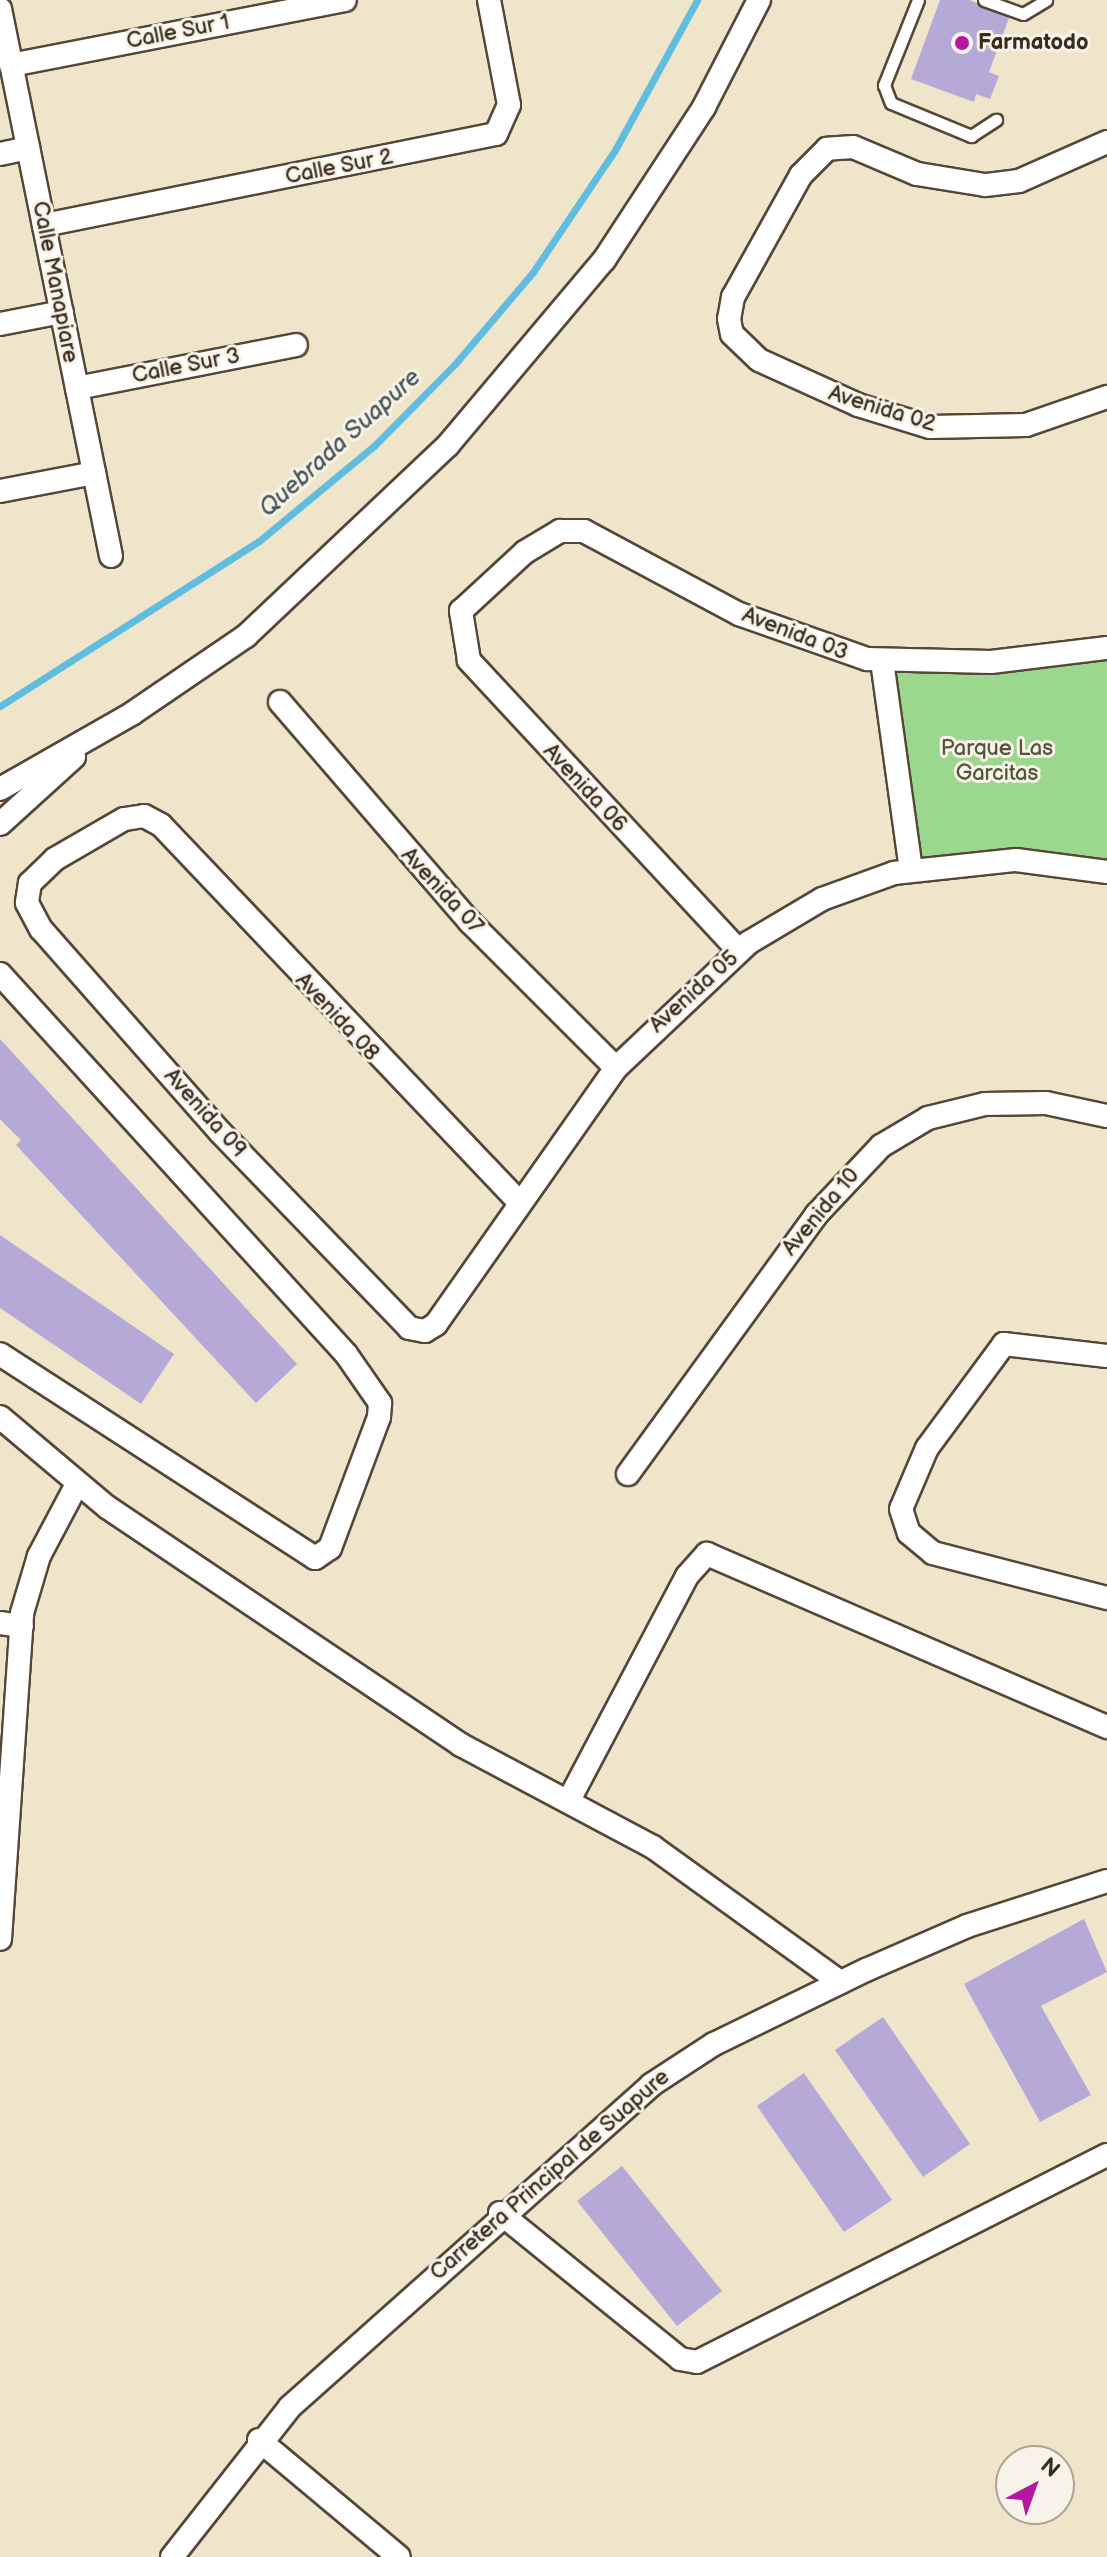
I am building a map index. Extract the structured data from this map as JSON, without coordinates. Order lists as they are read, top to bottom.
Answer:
{
  "streets": {
    "street": [
      "Calle Sur 1",
      "Calle Sur 2",
      "Calle Manapiare",
      "Calle Sur 3",
      "Avenida 02",
      "Avenida 03",
      "Avenida 06",
      "Avenida 07",
      "Avenida 05",
      "Avenida 08",
      "Avenida 09",
      "Avenida 10",
      "Carretera Principal de Suapure"
    ]
  },
  "crossings": [
    ["Calle Sur 1", "Calle Manapiare"],
    ["Calle Sur 2", "Calle Manapiare"],
    ["Calle Manapiare", "Calle Sur 3"],
    ["Avenida 03", "Avenida 06"],
    ["Avenida 06", "Avenida 05"],
    ["Avenida 07", "Avenida 05"],
    ["Avenida 05", "Avenida 08"],
    ["Avenida 05", "Avenida 09"],
    ["Avenida 08", "Avenida 09"]
  ],
  "water": ["Quebrada Suapure"],
  "parks": ["Parque Las Garcitas"],
  "places": ["Farmatodo"],
  "north": "top right"
}
